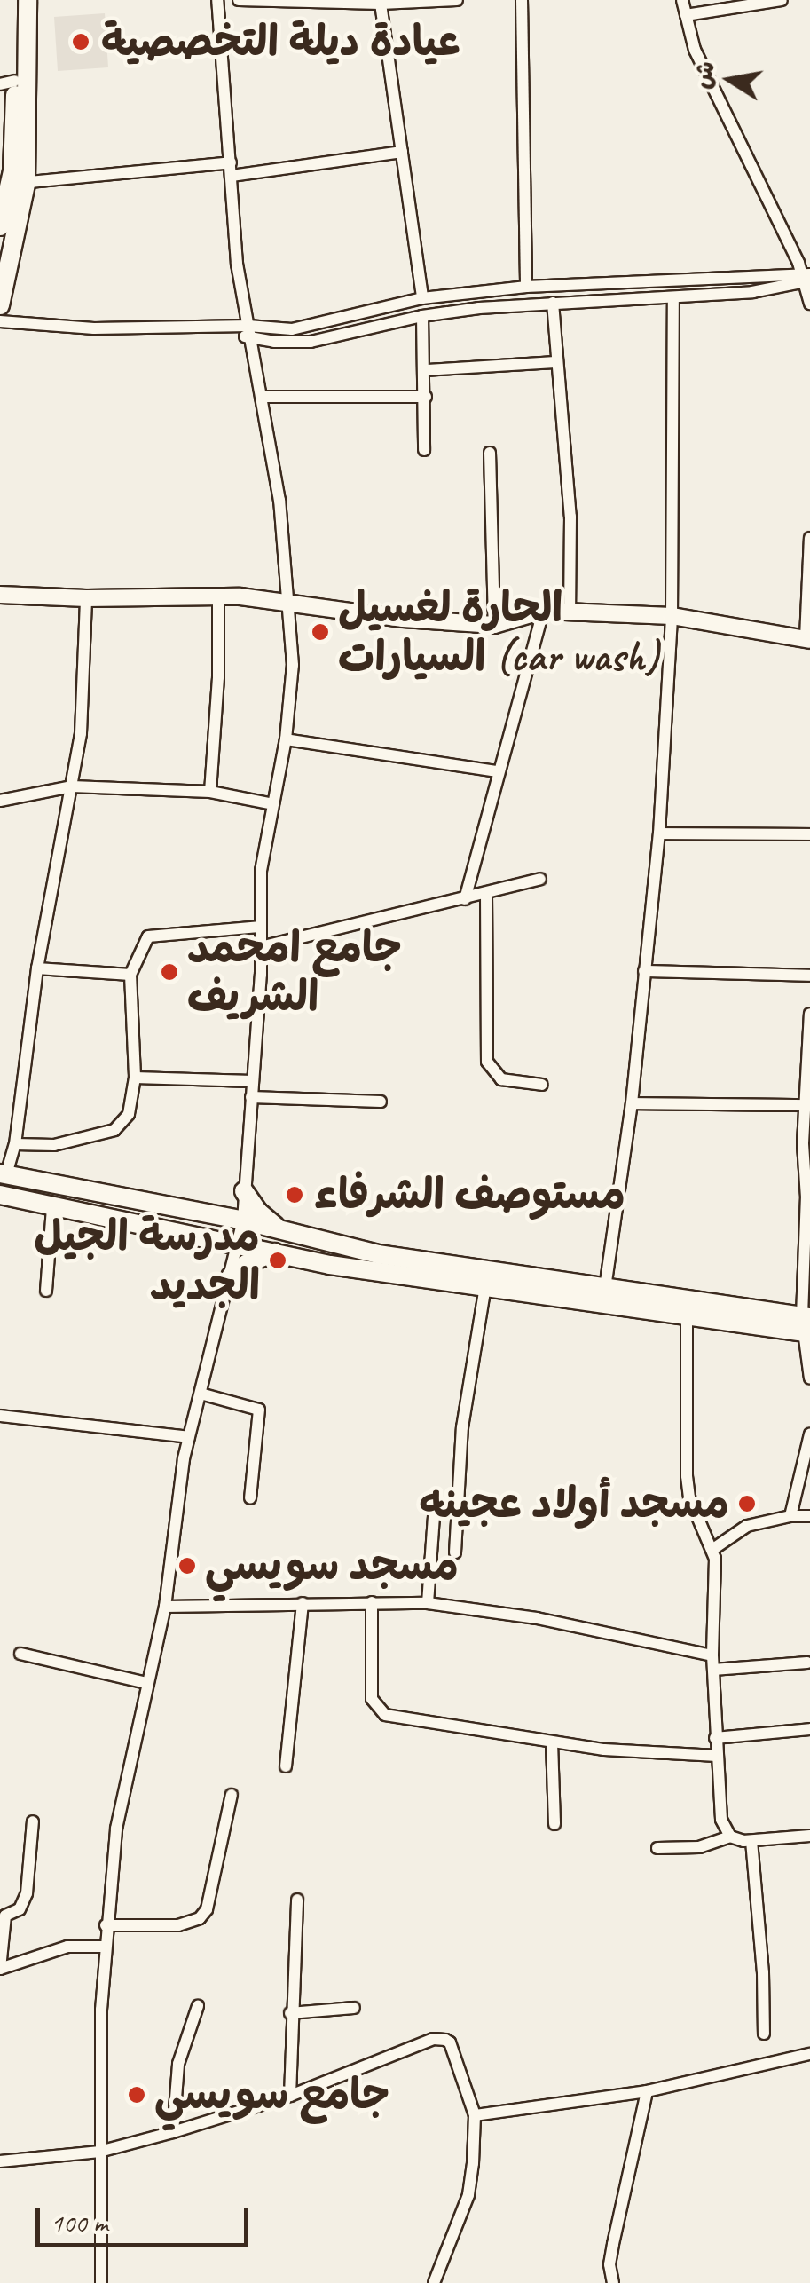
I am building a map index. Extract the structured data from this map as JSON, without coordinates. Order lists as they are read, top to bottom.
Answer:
{
  "places": [
    "عيادة ديلة التخصصية",
    "الحارة لغسيل السيارات (car wash)",
    "جامع امحمد الشريف",
    "مستوصف الشرفاء",
    "مدرسة الجيل الجديد",
    "مسجد أولاد عجينه",
    "مسجد سويسي",
    "جامع سويسي"
  ],
  "scale_bar": "100 m",
  "north": "left"
}
